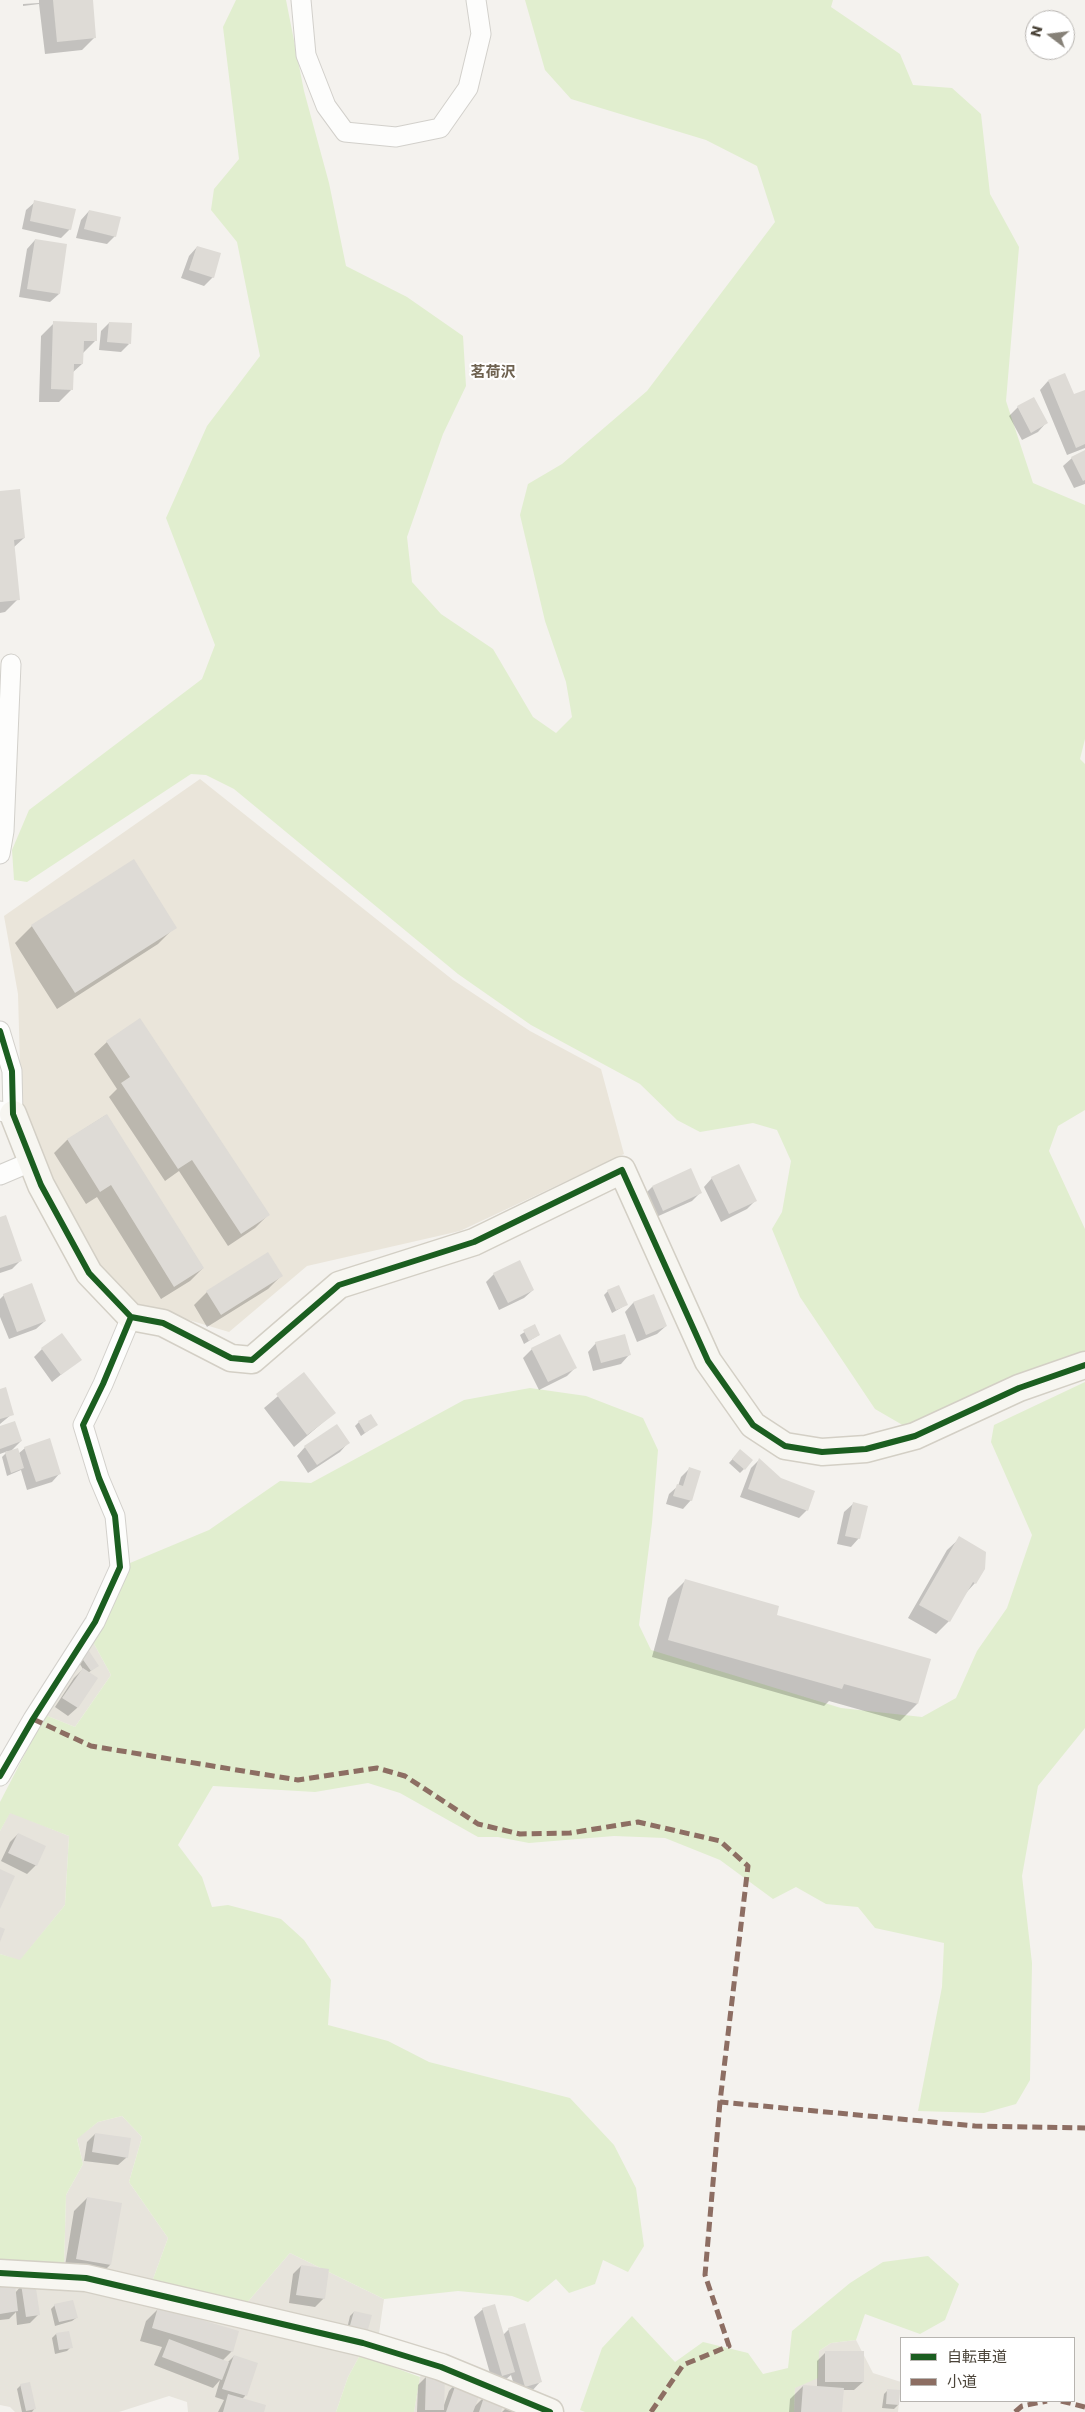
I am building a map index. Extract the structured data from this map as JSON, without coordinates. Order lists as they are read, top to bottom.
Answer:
{
  "districts": ["茗荷沢"],
  "legend": ["自転車道", "小道"],
  "north": "left"
}
